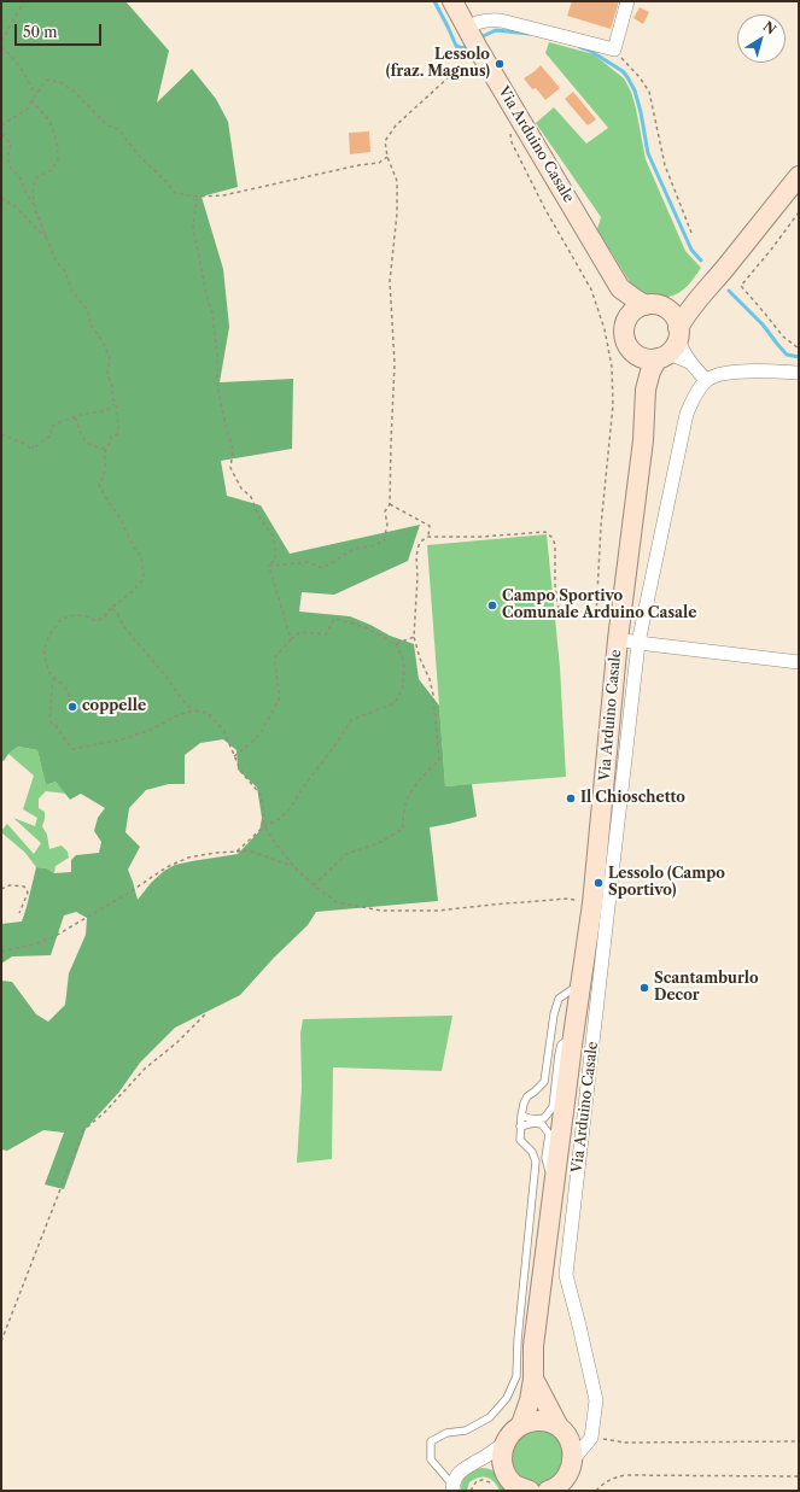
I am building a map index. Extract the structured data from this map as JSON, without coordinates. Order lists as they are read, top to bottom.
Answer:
{
  "streets": {
    "main road": ["Via Arduino Casale"]
  },
  "places": [
    "Lessolo (fraz. Magnus)",
    "Campo Sportivo Comunale Arduino Casale",
    "coppelle",
    "Il Chioschetto",
    "Lessolo (Campo Sportivo)",
    "Scantamburlo Decor"
  ],
  "scale_bar": "50 m",
  "north": "top right"
}
